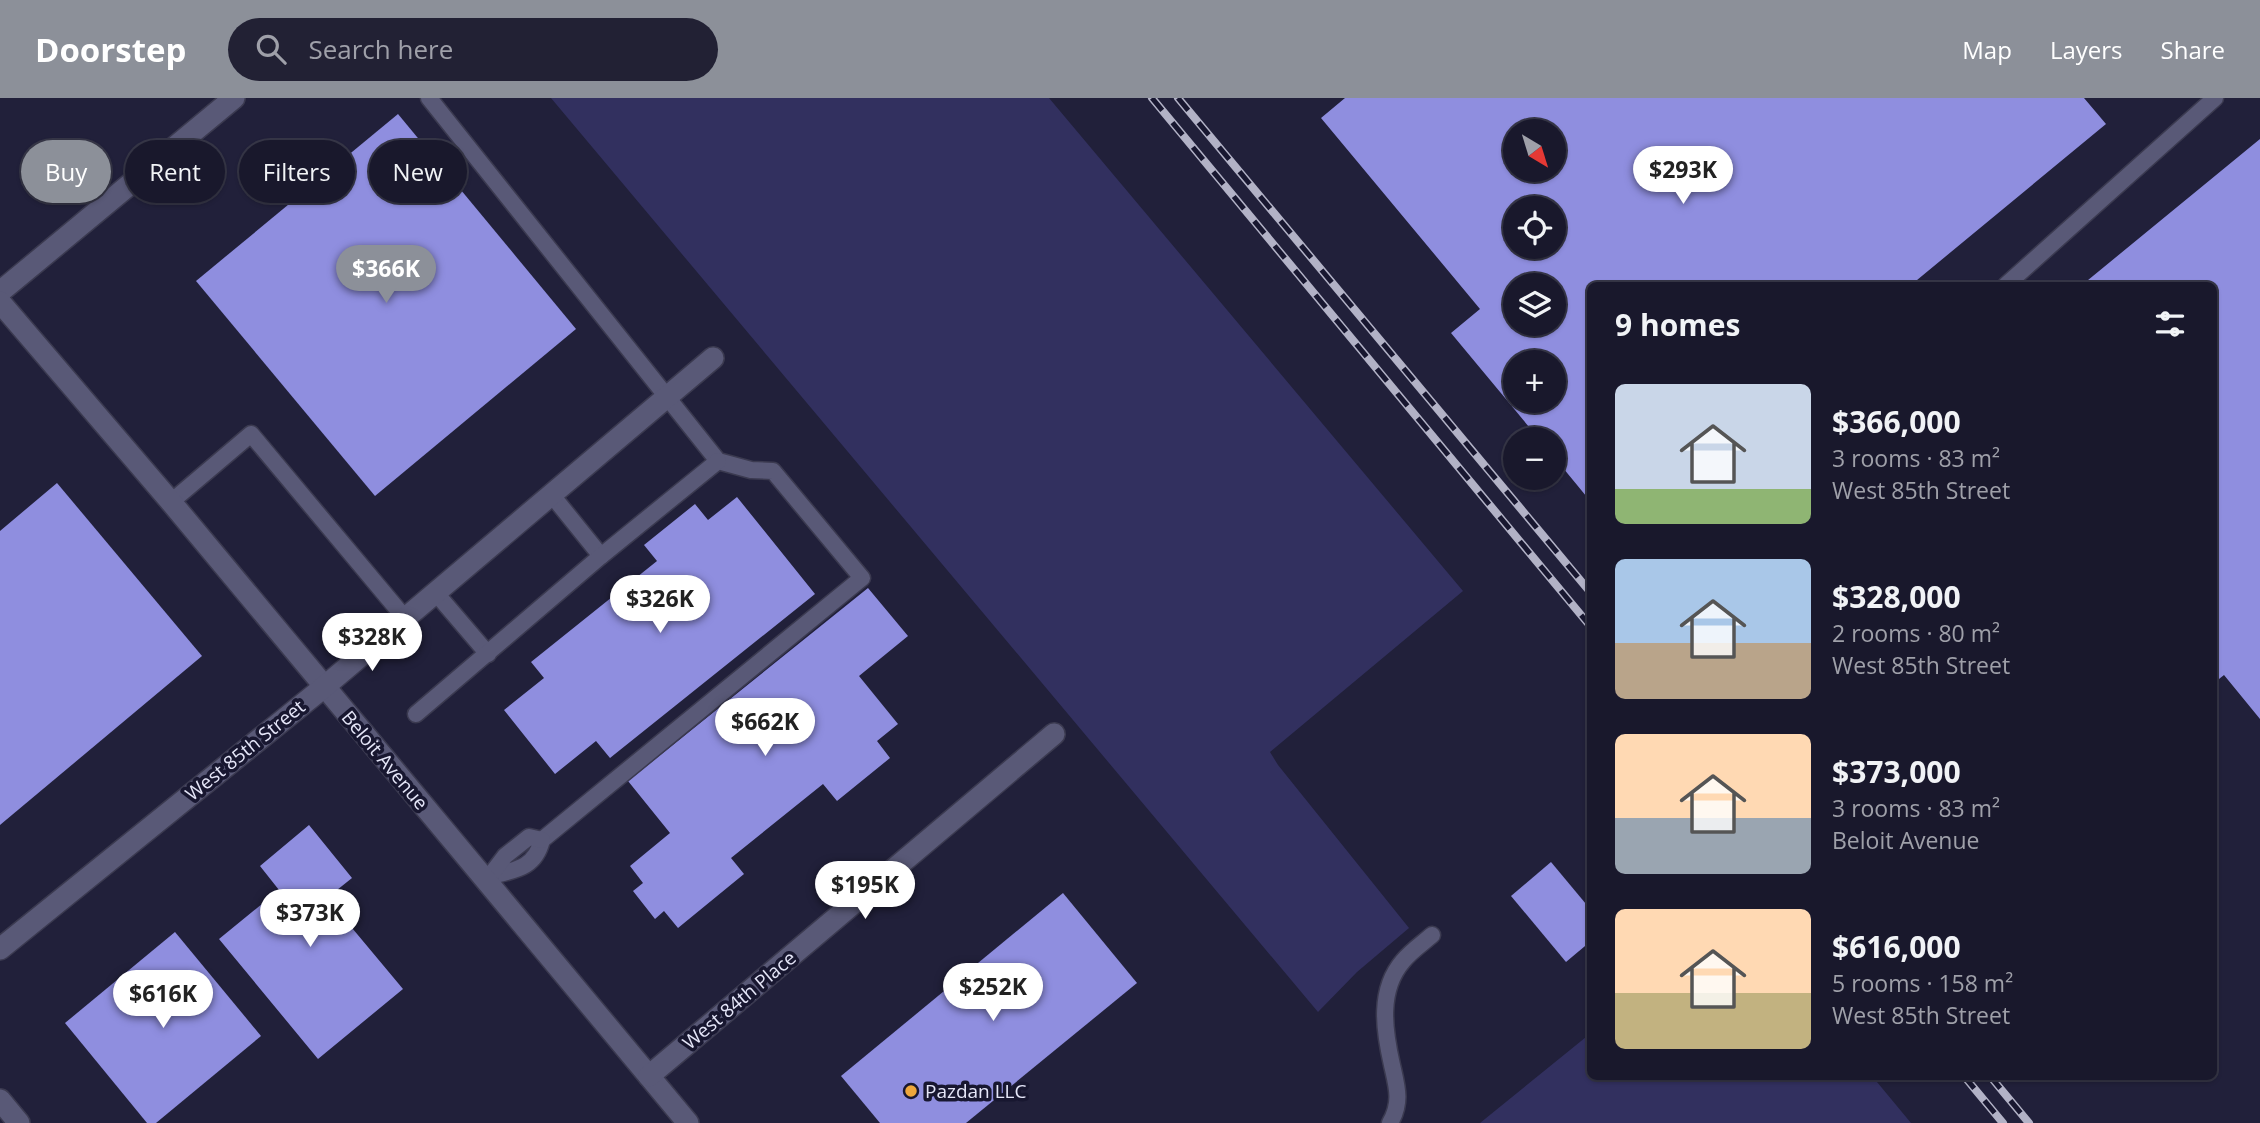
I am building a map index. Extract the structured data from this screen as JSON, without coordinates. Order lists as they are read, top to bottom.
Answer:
{
  "streets": {
    "street": ["West 85th Street", "Beloit Avenue", "West 84th Place"]
  },
  "crossings": [
    ["West 85th Street", "Beloit Avenue"],
    ["Beloit Avenue", "West 84th Place"]
  ],
  "places": ["Pazdan LLC"],
  "north": "bottom right",
  "page": {
    "header": "Doorstep",
    "search": "Search here",
    "nav": ["Map", "Layers", "Share"],
    "map_buttons": ["+", "−"],
    "chip": [
      "Buy",
      "Rent",
      "Filters",
      "New"
    ],
    "price": [
      "$293K",
      "$366K",
      "$326K",
      "$328K",
      "$662K",
      "$195K",
      "$373K",
      "$252K",
      "$616K"
    ],
    "heading": "9 homes",
    "list": [
      {
        "name": "$366,000",
        "note": "3 rooms · 83 m² · West 85th Street"
      },
      {
        "name": "$328,000",
        "note": "2 rooms · 80 m² · West 85th Street"
      },
      {
        "name": "$373,000",
        "note": "3 rooms · 83 m² · Beloit Avenue"
      },
      {
        "name": "$616,000",
        "note": "5 rooms · 158 m² · West 85th Street"
      }
    ]
  }
}
